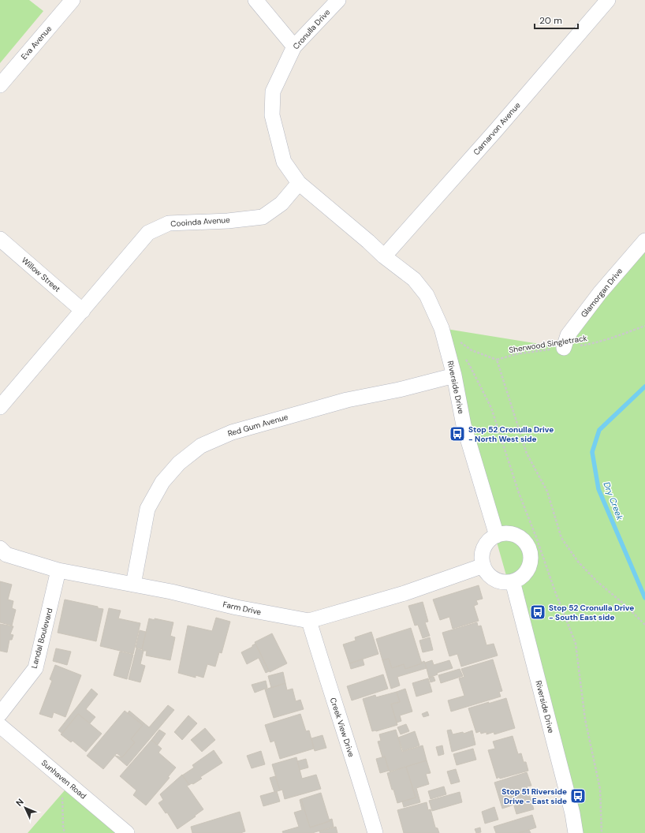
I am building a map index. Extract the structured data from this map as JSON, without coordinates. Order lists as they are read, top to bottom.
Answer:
{
  "streets": {
    "street": [
      "Cronulla Drive",
      "Eva Avenue",
      "Carnarvon Avenue",
      "Cooinda Avenue",
      "Willow Street",
      "Glamorgan Drive",
      "Riverside Drive",
      "Red Gum Avenue",
      "Farm Drive",
      "Landal Boulevard",
      "Creek View Drive",
      "Sunhaven Road"
    ],
    "path": ["Sherwood Singletrack"]
  },
  "crossings": [
    ["Cronulla Drive", "Cooinda Avenue"],
    ["Carnarvon Avenue", "Riverside Drive"],
    ["Cooinda Avenue", "Willow Street"],
    ["Glamorgan Drive", "Sherwood Singletrack"],
    ["Riverside Drive", "Red Gum Avenue"],
    ["Riverside Drive", "Farm Drive"],
    ["Red Gum Avenue", "Farm Drive"],
    ["Farm Drive", "Landal Boulevard"],
    ["Farm Drive", "Creek View Drive"]
  ],
  "water": ["Dry Creek"],
  "places": {
    "bus stop": ["Stop 52 Cronulla Drive - North West side", "Stop 52 Cronulla Drive - South East side", "Stop 51 Riverside Drive - East side"]
  },
  "scale_bar": "20 m",
  "north": "top left"
}
